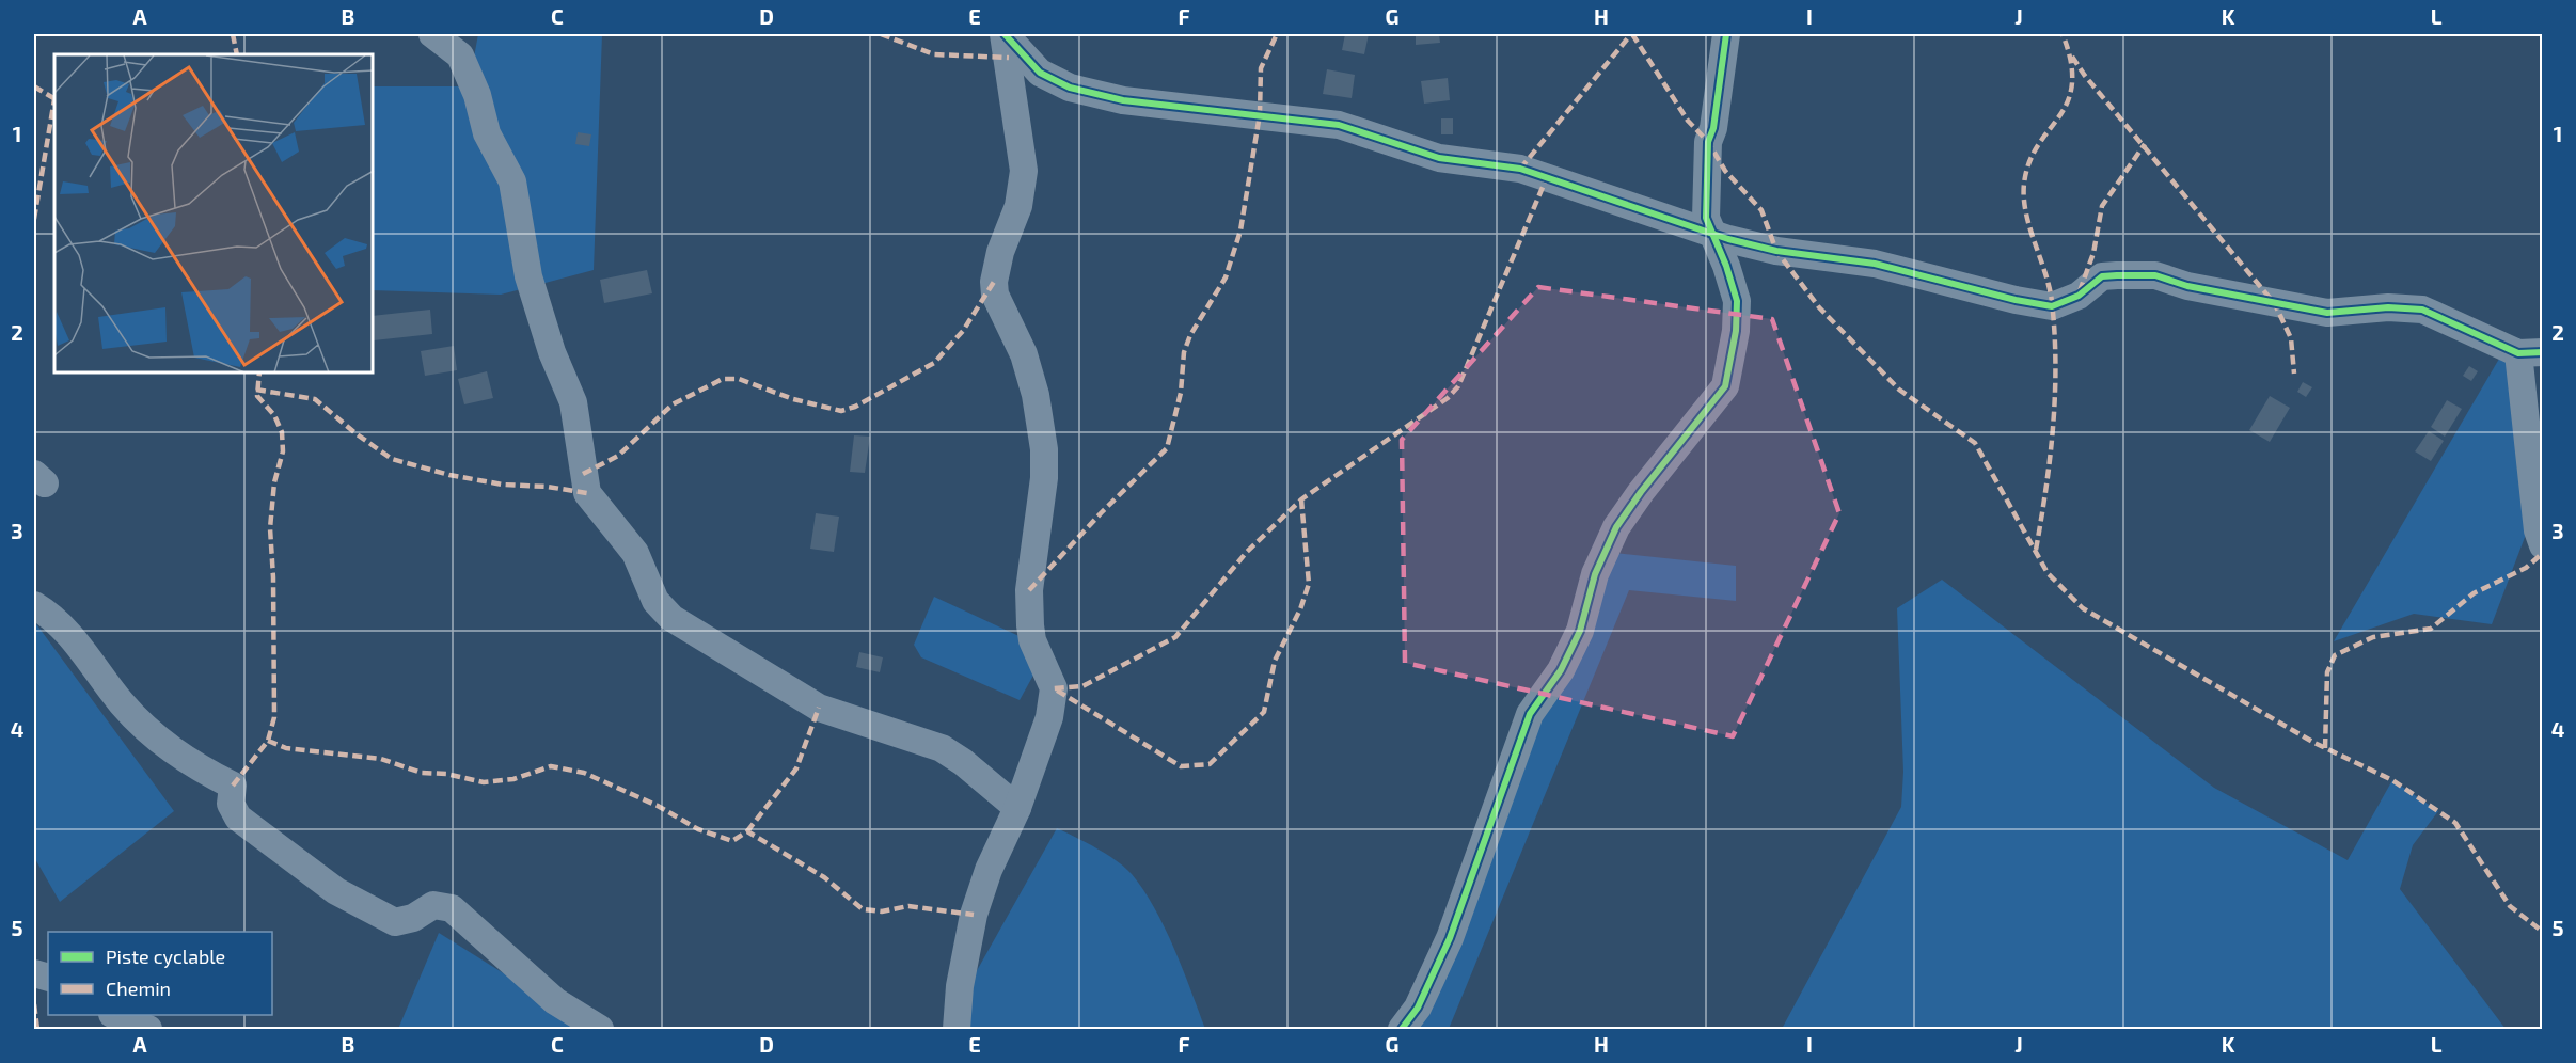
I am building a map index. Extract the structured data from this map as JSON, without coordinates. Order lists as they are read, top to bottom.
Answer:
{
  "legend": ["Piste cyclable", "Chemin"],
  "grid": {
    "columns": [
      "A",
      "B",
      "C",
      "D",
      "E",
      "F",
      "G",
      "H",
      "I",
      "J",
      "K",
      "L"
    ],
    "rows": [
      "1",
      "2",
      "3",
      "4",
      "5"
    ]
  }
}
